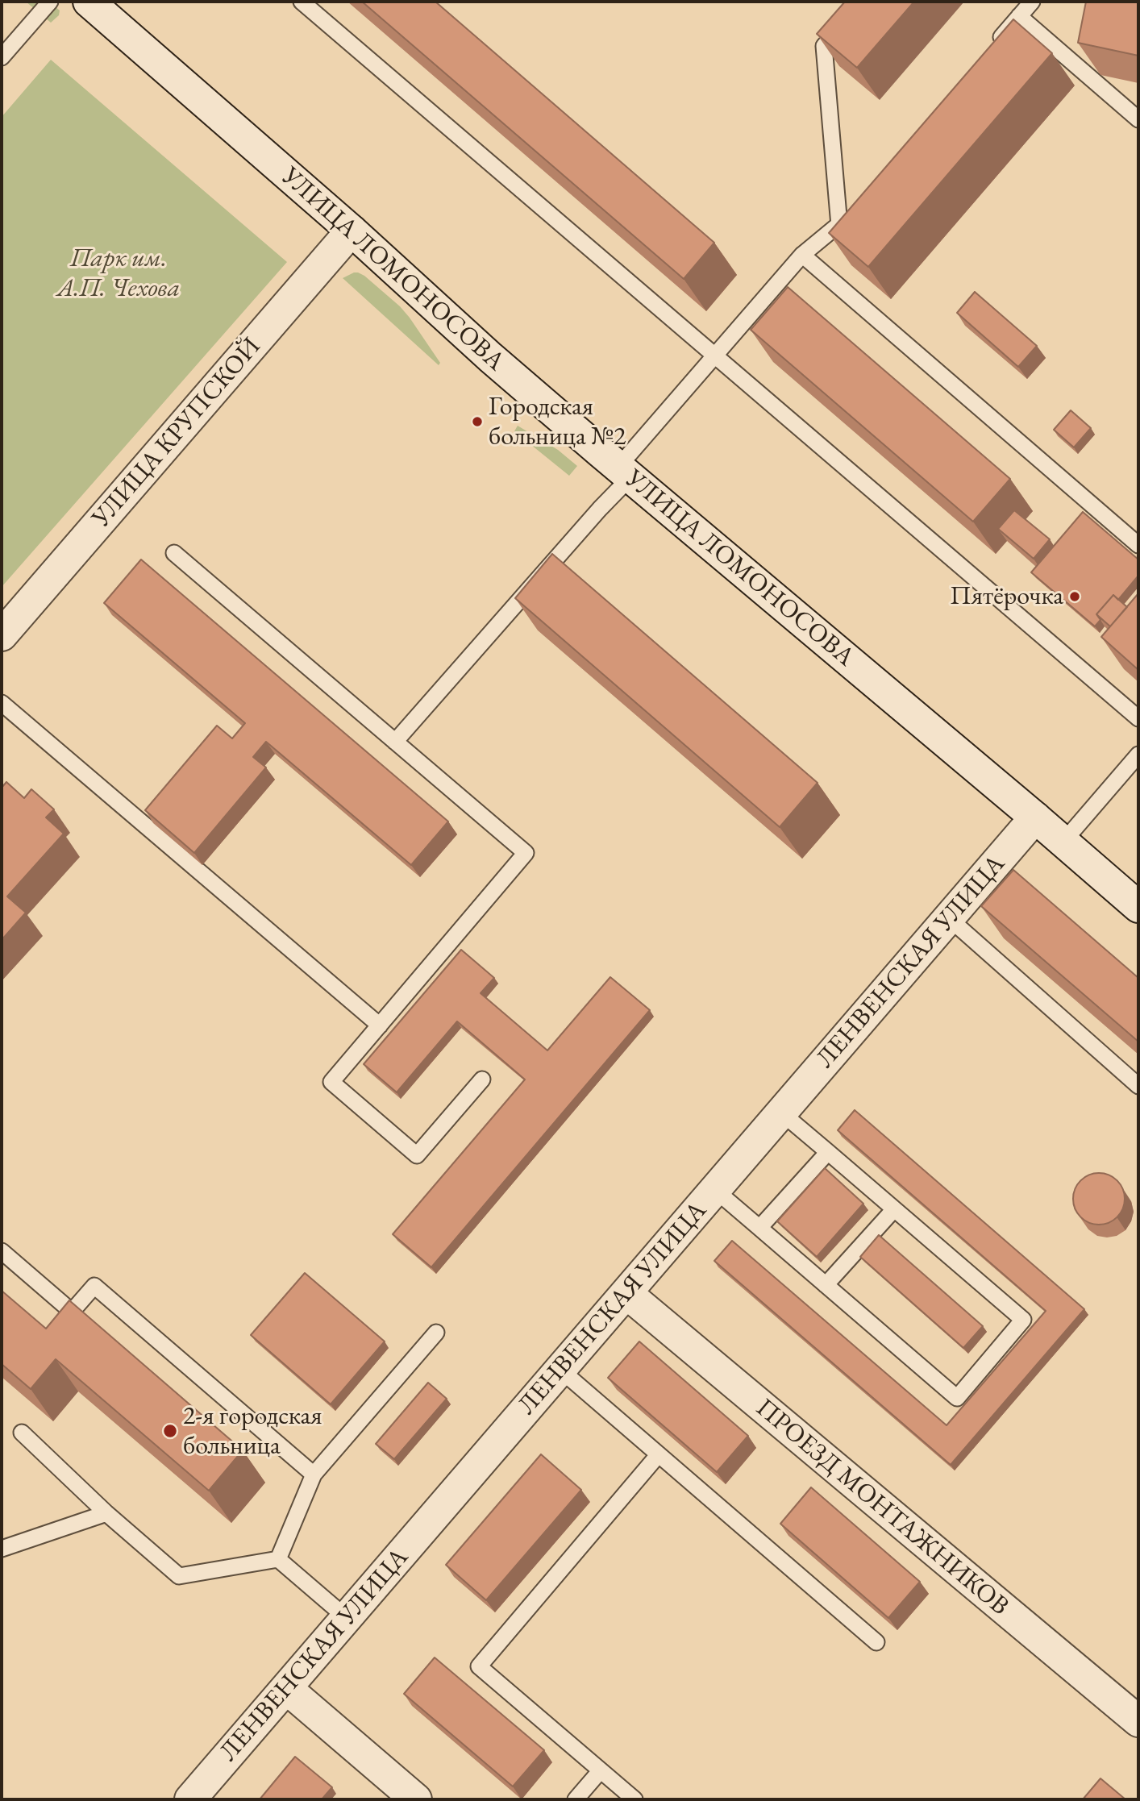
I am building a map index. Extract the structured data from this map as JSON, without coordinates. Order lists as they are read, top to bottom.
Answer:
{
  "streets": {
    "street": [
      "УЛИЦА ЛОМОНОСОВА",
      "УЛИЦА КРУПСКОЙ",
      "ЛЕНВЕНСКАЯ УЛИЦА",
      "ПРОЕЗД МОНТАЖНИКОВ"
    ]
  },
  "crossings": [
    ["УЛИЦА ЛОМОНОСОВА", "УЛИЦА КРУПСКОЙ"],
    ["УЛИЦА ЛОМОНОСОВА", "ЛЕНВЕНСКАЯ УЛИЦА"],
    ["ЛЕНВЕНСКАЯ УЛИЦА", "ПРОЕЗД МОНТАЖНИКОВ"]
  ],
  "parks": ["Парк им. А.П. Чехова"],
  "places": ["Городская больница №2", "Пятёрочка", "2-я городская больница"]
}
